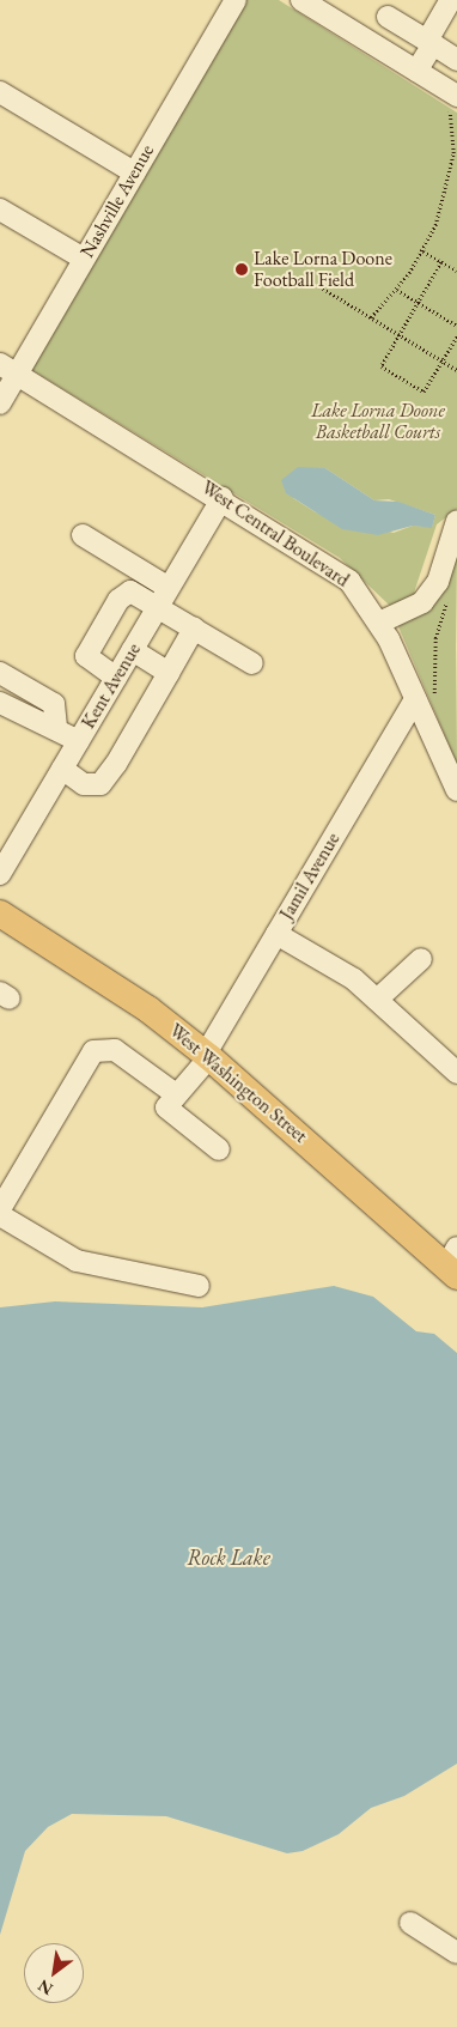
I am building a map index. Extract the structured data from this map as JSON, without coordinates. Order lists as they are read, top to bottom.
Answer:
{
  "streets": {
    "main road": ["West Washington Street"],
    "street": [
      "Nashville Avenue",
      "West Central Boulevard",
      "Kent Avenue",
      "Jamil Avenue"
    ]
  },
  "crossings": [
    ["Nashville Avenue", "West Central Boulevard"],
    ["West Central Boulevard", "Kent Avenue"],
    ["West Central Boulevard", "Jamil Avenue"],
    ["Jamil Avenue", "West Washington Street"]
  ],
  "water": ["Rock Lake"],
  "parks": ["Lake Lorna Doone Basketball Courts"],
  "places": ["Lake Lorna Doone Football Field"],
  "north": "bottom left"
}
